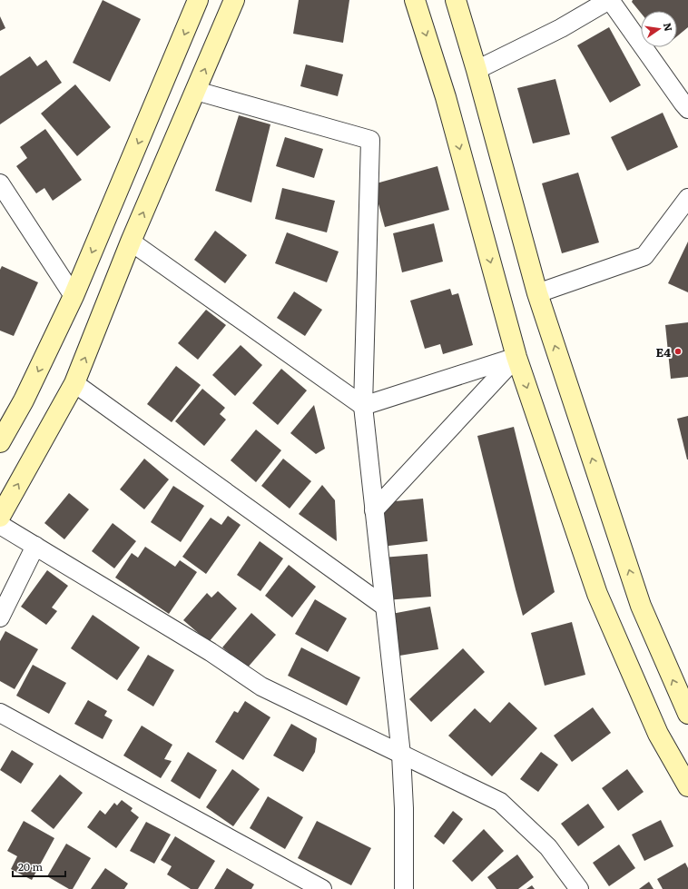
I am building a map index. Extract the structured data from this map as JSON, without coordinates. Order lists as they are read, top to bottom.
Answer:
{
  "places": ["E4"],
  "scale_bar": "20 m",
  "north": "right"
}
